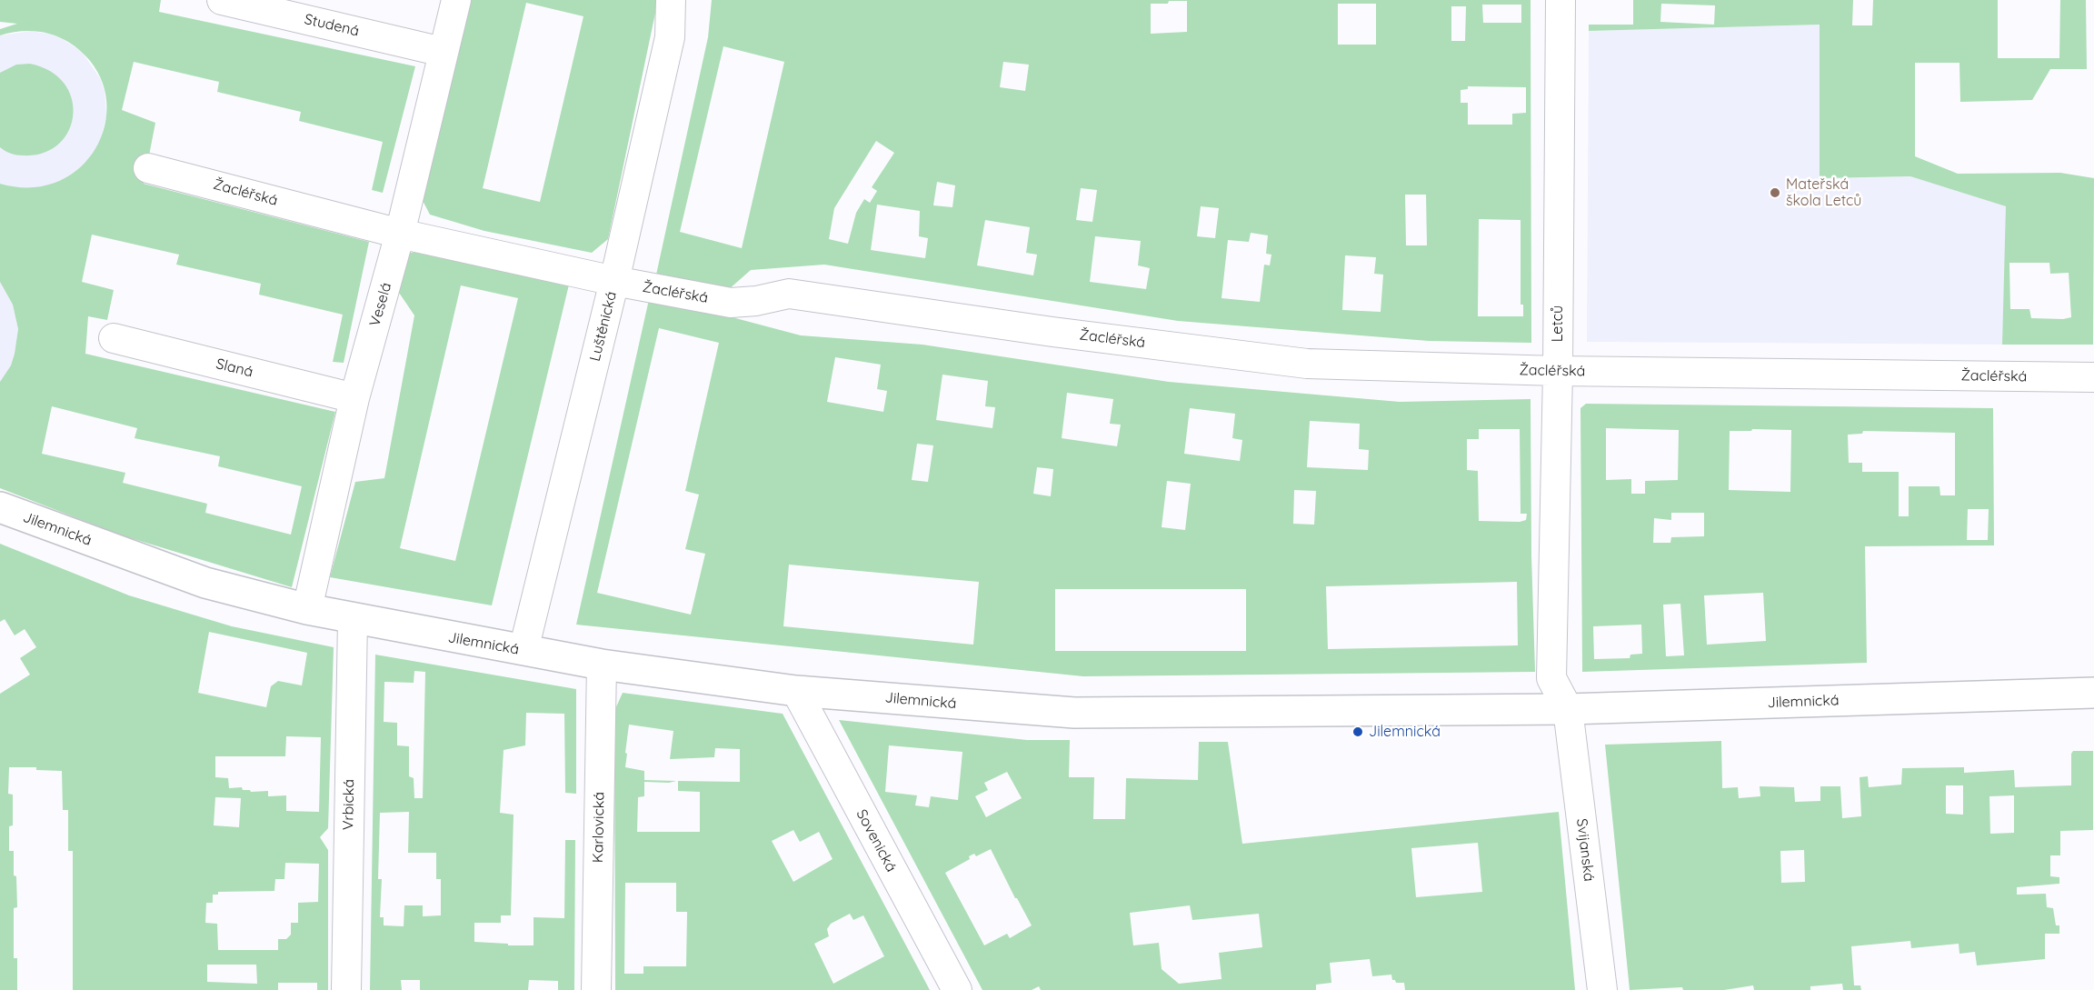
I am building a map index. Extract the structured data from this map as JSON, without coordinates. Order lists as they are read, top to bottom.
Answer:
{
  "streets": {
    "street": [
      "Studená",
      "Žacléřská",
      "Veselá",
      "Letců",
      "Luštěnická",
      "Slaná",
      "Jilemnická",
      "Vrbická",
      "Karlovická",
      "Sovenická",
      "Svijanská"
    ]
  },
  "crossings": [
    ["Studená", "Veselá"],
    ["Žacléřská", "Veselá"],
    ["Žacléřská", "Letců"],
    ["Žacléřská", "Luštěnická"],
    ["Veselá", "Slaná"],
    ["Veselá", "Jilemnická"],
    ["Letců", "Jilemnická"],
    ["Letců", "Svijanská"],
    ["Luštěnická", "Jilemnická"],
    ["Jilemnická", "Vrbická"],
    ["Jilemnická", "Karlovická"],
    ["Jilemnická", "Sovenická"],
    ["Jilemnická", "Svijanská"]
  ],
  "places": ["Mateřská škola Letců", "Jilemnická"]
}
